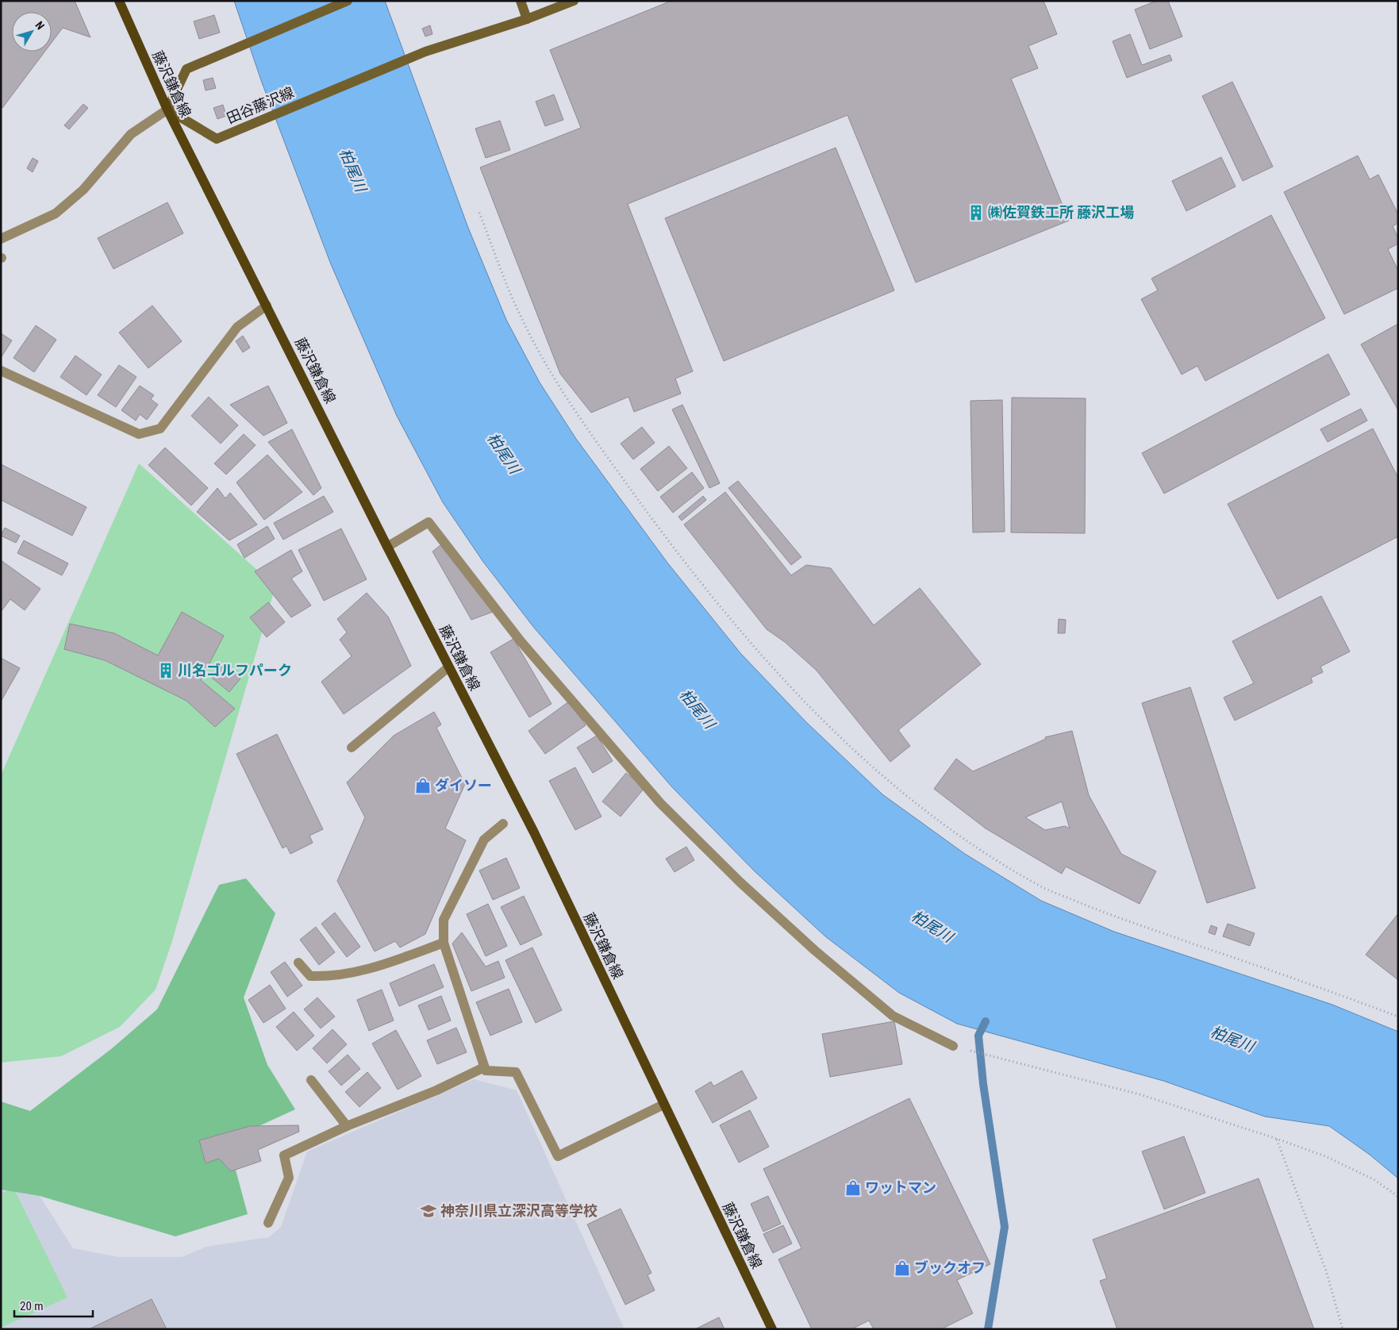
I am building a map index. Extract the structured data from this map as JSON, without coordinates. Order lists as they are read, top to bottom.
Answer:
{
  "streets": {
    "main road": ["藤沢鎌倉線", "田谷藤沢線"]
  },
  "crossings": [
    ["藤沢鎌倉線", "田谷藤沢線"]
  ],
  "water": ["柏尾川"],
  "places": {
    "building": ["㈱佐賀鉄工所 藤沢工場", "川名ゴルフパーク"],
    "shop": ["ダイソー", "ワットマン", "ブックオフ"],
    "school or university": ["神奈川県立深沢高等学校"]
  },
  "scale_bar": "20 m",
  "north": "top right"
}
